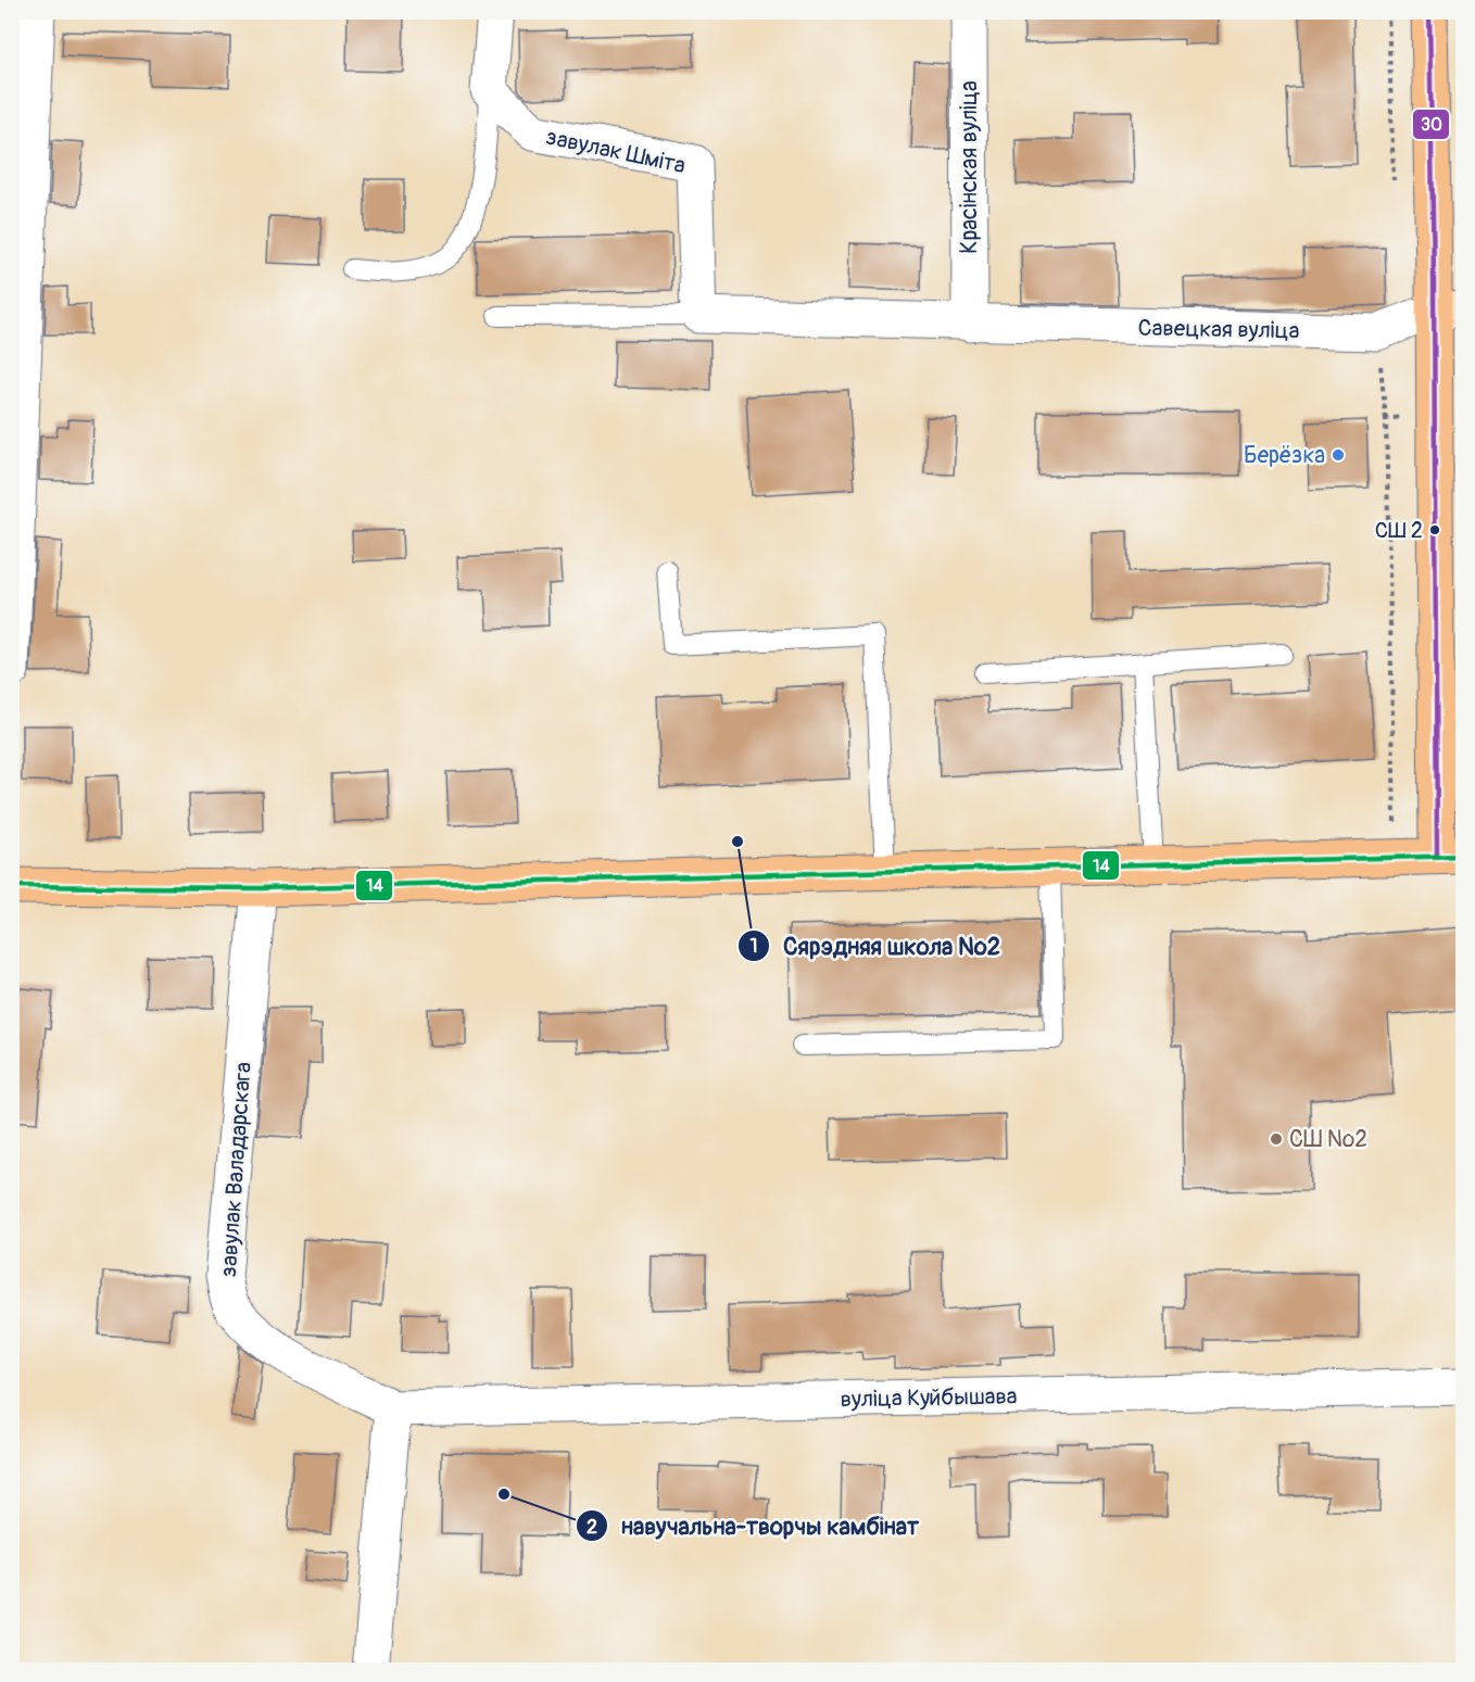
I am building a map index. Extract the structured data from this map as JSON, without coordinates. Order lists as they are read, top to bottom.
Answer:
{
  "streets": {
    "street": [
      "завулак Шміта",
      "Красінская вуліца",
      "Савецкая вуліца",
      "завулак Валадарскага",
      "вуліца Куйбышава"
    ]
  },
  "crossings": [
    ["Красінская вуліца", "Савецкая вуліца"],
    ["завулак Валадарскага", "вуліца Куйбышава"]
  ],
  "places": [
    "Берёзка",
    "СШ 2",
    "Сярэдняя школа №2",
    "СШ №2",
    "навучальна-творчы камбінат"
  ],
  "lines": ["transit line 30", "transit line 14"]
}
